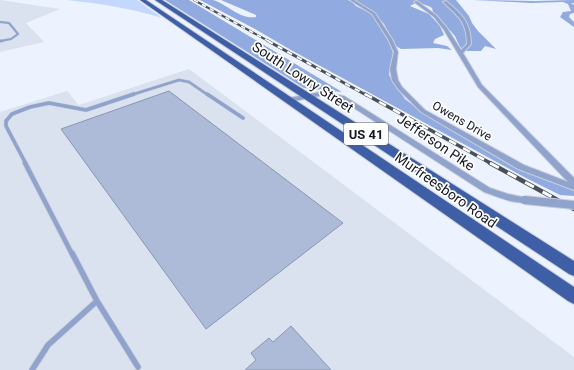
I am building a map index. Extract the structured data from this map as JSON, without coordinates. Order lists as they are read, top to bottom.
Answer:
{
  "streets": {
    "main road": ["South Lowry Street", "US 41", "Murfreesboro Road"],
    "street": ["Owens Drive", "Jefferson Pike"]
  },
  "crossings": [
    ["South Lowry Street", "Jefferson Pike"],
    ["Jefferson Pike", "Murfreesboro Road"]
  ]
}
